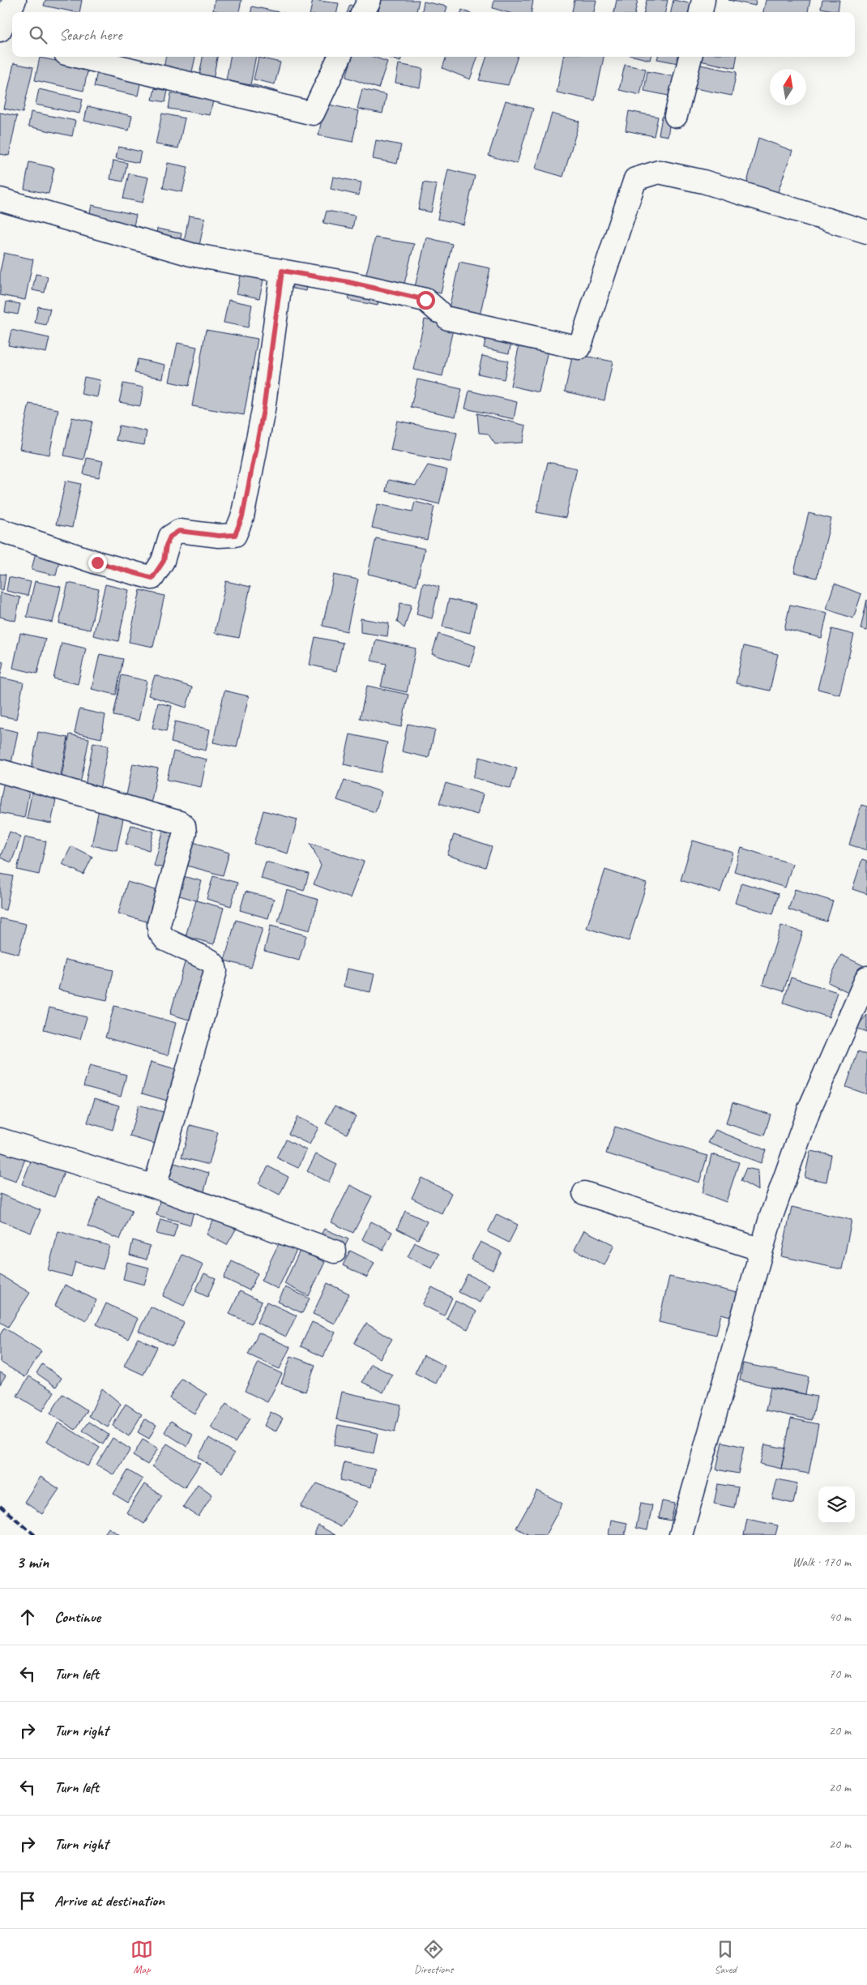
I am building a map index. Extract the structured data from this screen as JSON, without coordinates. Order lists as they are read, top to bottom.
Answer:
{
  "north": "top",
  "page": {
    "search": "Search here",
    "heading": ["3 min", "Walk · 170 m"],
    "list": [
      ["Continue", "40 m"],
      ["Turn left", "70 m"],
      ["Turn right", "20 m"],
      ["Turn left", "20 m"],
      ["Turn right", "20 m"],
      "Arrive at destination"
    ],
    "nav": ["Map", "Directions", "Saved"]
  }
}
